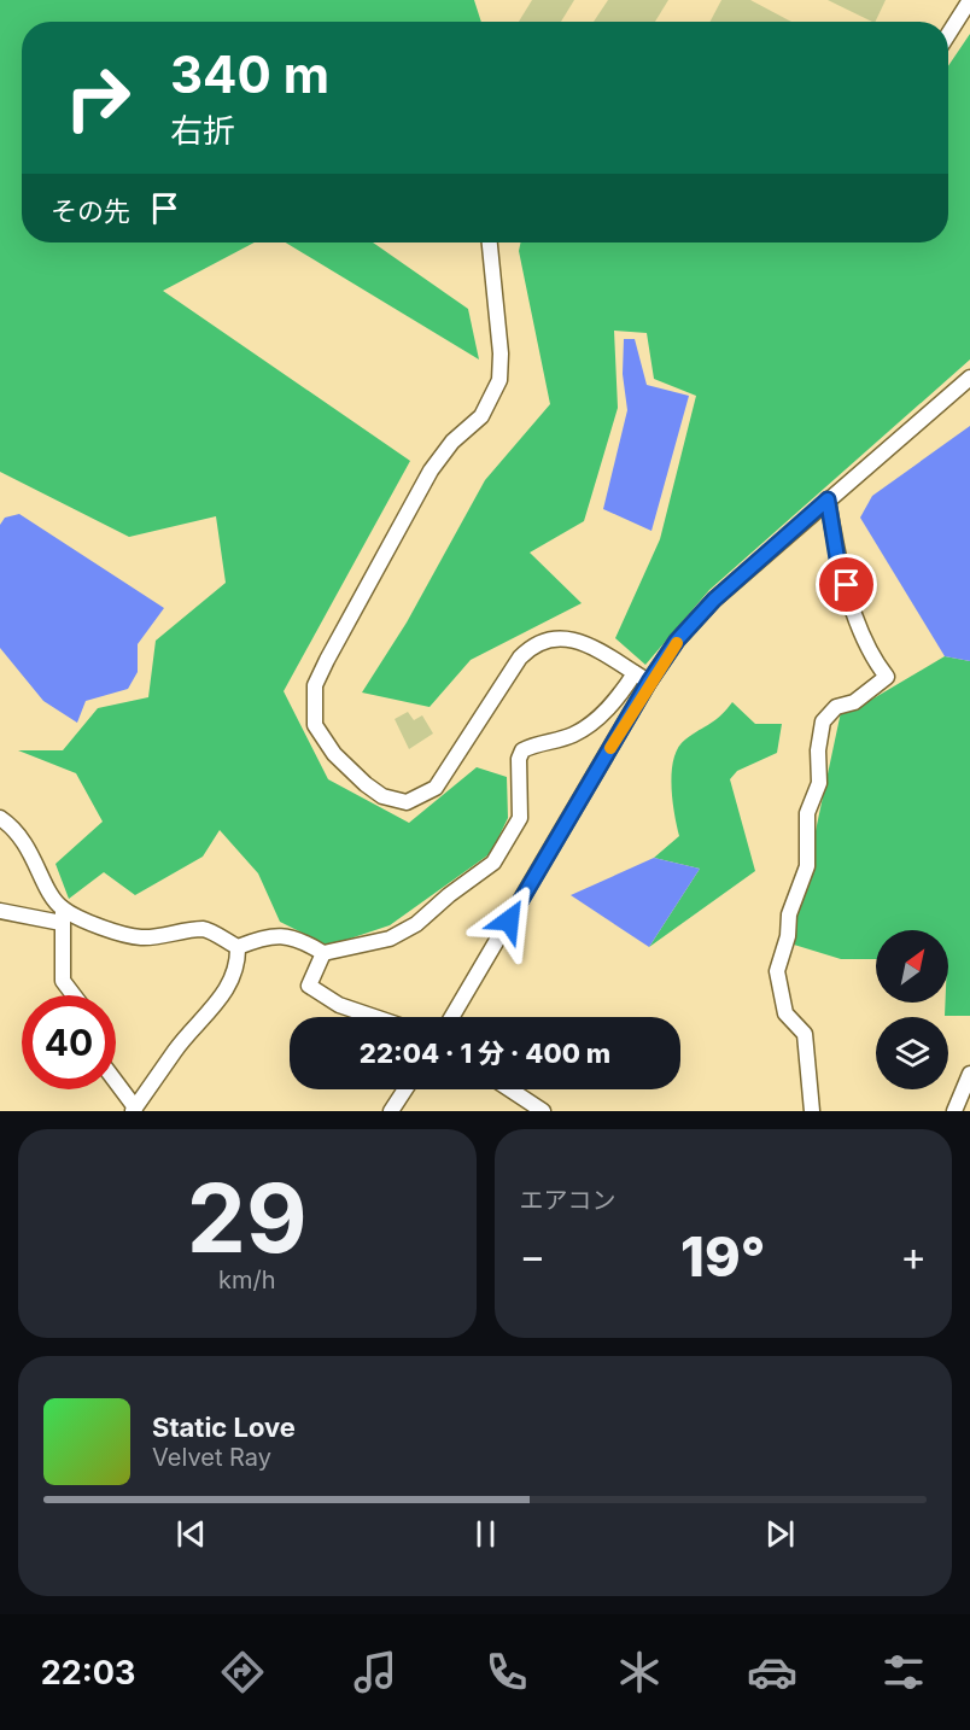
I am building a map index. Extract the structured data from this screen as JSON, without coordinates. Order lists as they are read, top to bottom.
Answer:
{
  "north": "top right",
  "page": {
    "turn": ["340 m", "右折"],
    "then": "その先",
    "limit": "40",
    "trip": "22:04 · 1 分 · 400 m",
    "tile": [
      ["29", "km/h"],
      "エアコン"
    ],
    "heat": ["−", "19°", "+"],
    "song": ["Static Love", "Velvet Ray"],
    "tabs": "22:03"
  }
}
